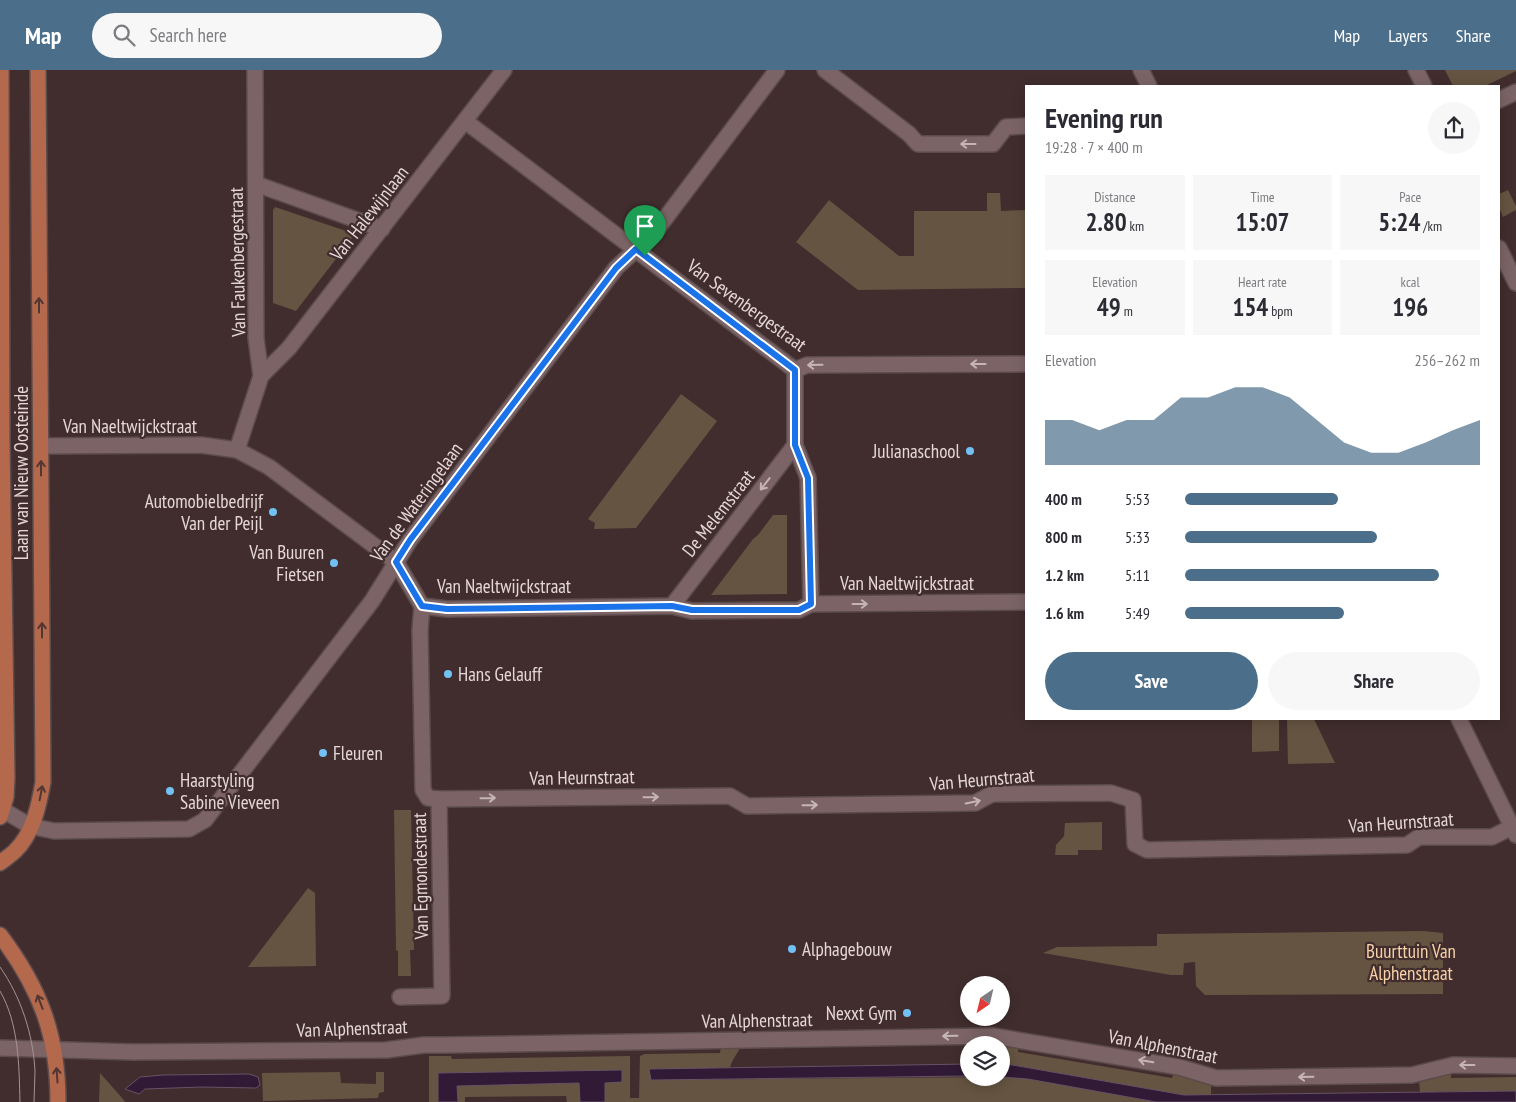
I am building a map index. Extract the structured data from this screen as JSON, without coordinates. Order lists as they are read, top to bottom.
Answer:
{
  "streets": {
    "main road": ["Laan van Nieuw Oosteinde"],
    "street": [
      "Van Halewijnlaan",
      "Van Faukenbergestraat",
      "Van Sevenbergestraat",
      "Van Naeltwijckstraat",
      "Van de Wateringelaan",
      "De Melemstraat",
      "Van Heurnstraat",
      "Van Egmondestraat",
      "Van Alphenstraat"
    ]
  },
  "crossings": [
    ["Van Halewijnlaan", "Van Faukenbergestraat"],
    ["Van Halewijnlaan", "Van Sevenbergestraat"],
    ["Van Faukenbergestraat", "Van Naeltwijckstraat"],
    ["Van Sevenbergestraat", "Van de Wateringelaan"],
    ["Van Naeltwijckstraat", "Laan van Nieuw Oosteinde"],
    ["Van Naeltwijckstraat", "Van de Wateringelaan"],
    ["Van Naeltwijckstraat", "De Melemstraat"],
    ["Van Naeltwijckstraat", "Van Egmondestraat"],
    ["Laan van Nieuw Oosteinde", "Van de Wateringelaan"],
    ["Van Heurnstraat", "Van Egmondestraat"]
  ],
  "one_way": [
    "Van Sevenbergestraat",
    "De Melemstraat",
    "Van Heurnstraat",
    "Van Alphenstraat"
  ],
  "parks": ["Buurttuin Van Alphenstraat"],
  "places": [
    "Julianaschool",
    "Automobielbedrijf Van der Peijl",
    "Van Buuren Fietsen",
    "Hans Gelauff",
    "Fleuren",
    "Haarstyling Sabine Vieveen",
    "Alphagebouw",
    "Nexxt Gym"
  ],
  "north": "bottom left",
  "page": {
    "header": "Map",
    "search": "Search here",
    "nav": ["Map", "Layers", "Share"],
    "heading": ["Evening run", "19:28 · 7 × 400 m"],
    "stats": [
      ["Distance", "2.80 km"],
      ["Time", "15:07"],
      ["Pace", "5:24 /km"],
      ["Elevation", "49 m"],
      ["Heart rate", "154 bpm"],
      ["kcal", "196"]
    ],
    "chart": ["Elevation", "256–262 m"],
    "list": [
      {
        "name": "400 m",
        "note": "5:53"
      },
      {
        "name": "800 m",
        "note": "5:33"
      },
      {
        "name": "1.2 km",
        "note": "5:11"
      },
      {
        "name": "1.6 km",
        "note": "5:49"
      }
    ],
    "buttons": ["Save", "Share"]
  }
}
